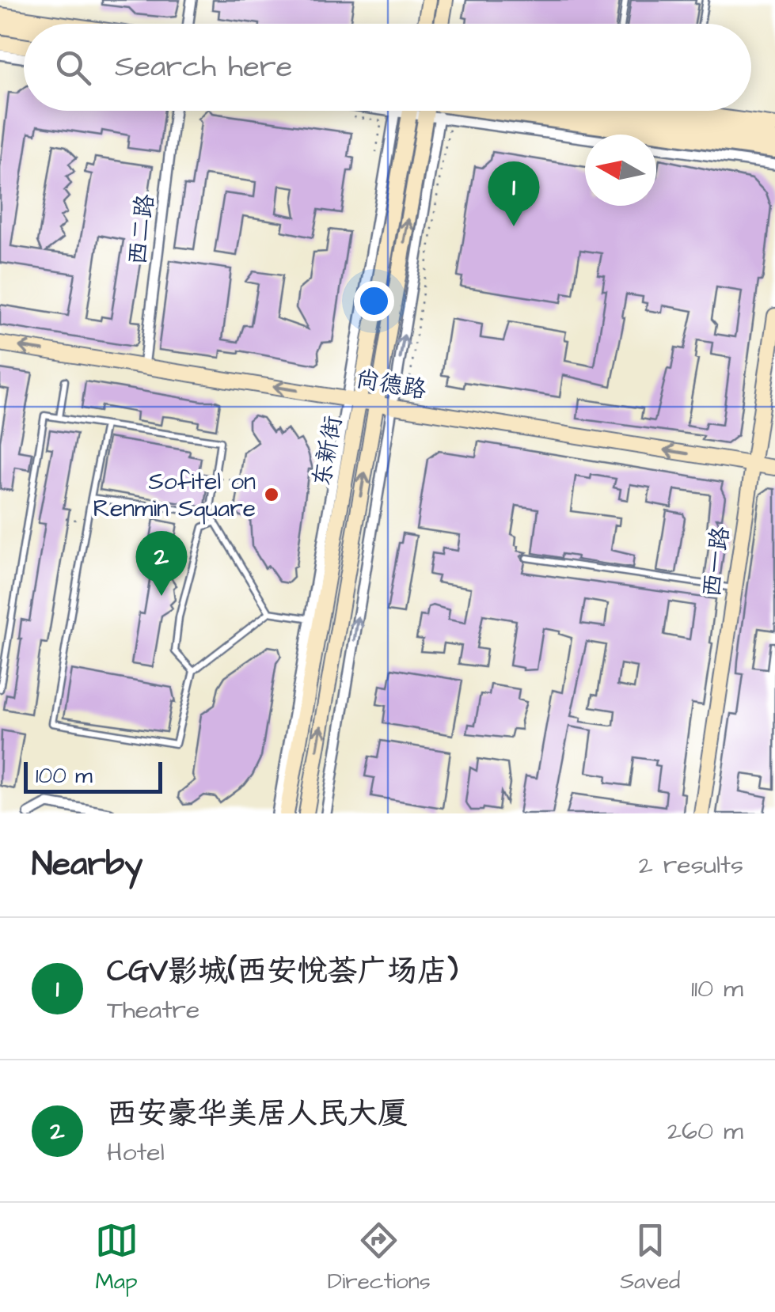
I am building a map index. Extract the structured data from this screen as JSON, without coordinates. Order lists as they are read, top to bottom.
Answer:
{
  "streets": {
    "main road": ["尚德路", "东新街", "西一路"],
    "street": ["西二路"]
  },
  "crossings": [
    ["西二路", "尚德路"],
    ["尚德路", "东新街"],
    ["尚德路", "西一路"]
  ],
  "one_way": ["尚德路"],
  "places": ["Sofitel on Renmin Square"],
  "scale_bar": "100 m",
  "north": "left",
  "page": {
    "search": "Search here",
    "pins": ["1", "2"],
    "scale": "100 m",
    "heading": ["Nearby", "2 results"],
    "list": [
      {
        "mark": "1",
        "name": "CGV影城(西安悦荟广场店)",
        "note": "Theatre",
        "value": "110 m"
      },
      {
        "mark": "2",
        "name": "西安豪华美居人民大厦",
        "note": "Hotel",
        "value": "260 m"
      }
    ],
    "nav": ["Map", "Directions", "Saved"]
  }
}
